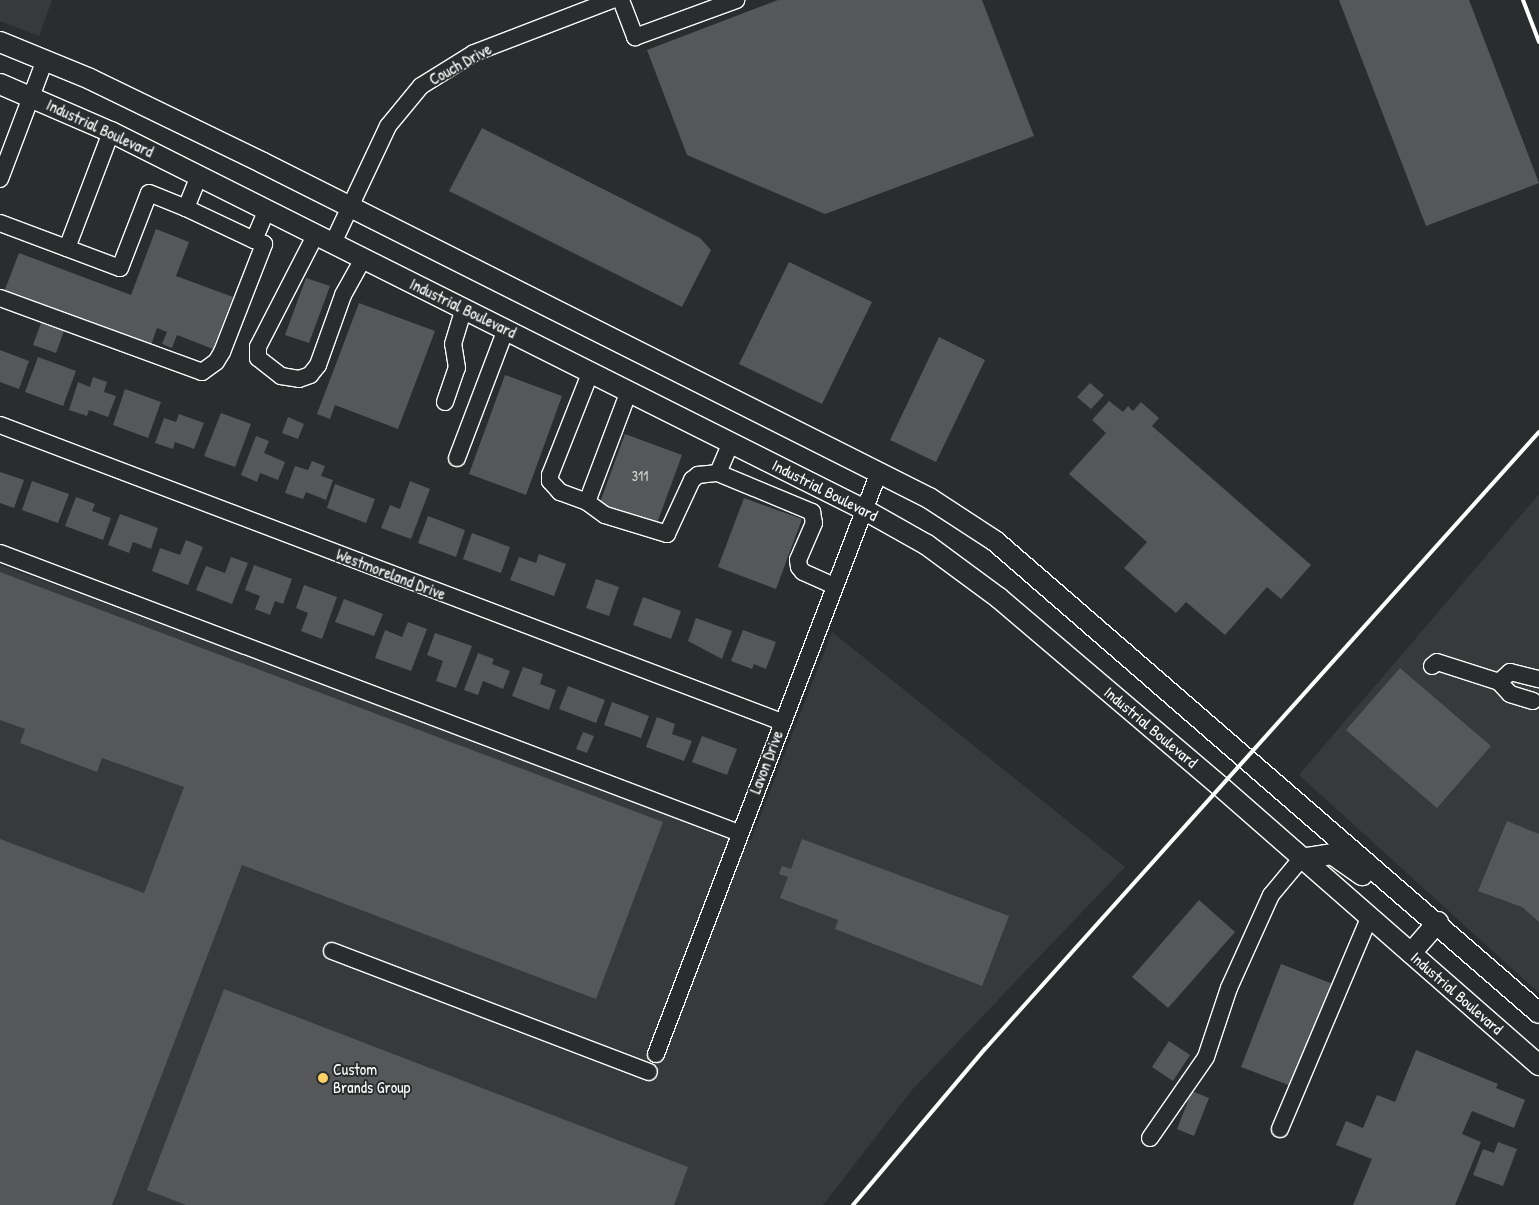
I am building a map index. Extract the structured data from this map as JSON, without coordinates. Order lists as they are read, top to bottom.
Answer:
{
  "streets": {
    "main road": ["Industrial Boulevard"],
    "street": ["Couch Drive", "Westmoreland Drive", "Lavon Drive"]
  },
  "crossings": [
    ["Couch Drive", "Industrial Boulevard"],
    ["Industrial Boulevard", "Lavon Drive"],
    ["Westmoreland Drive", "Lavon Drive"]
  ],
  "places": ["Custom Brands Group"],
  "house_numbers": ["311"]
}
